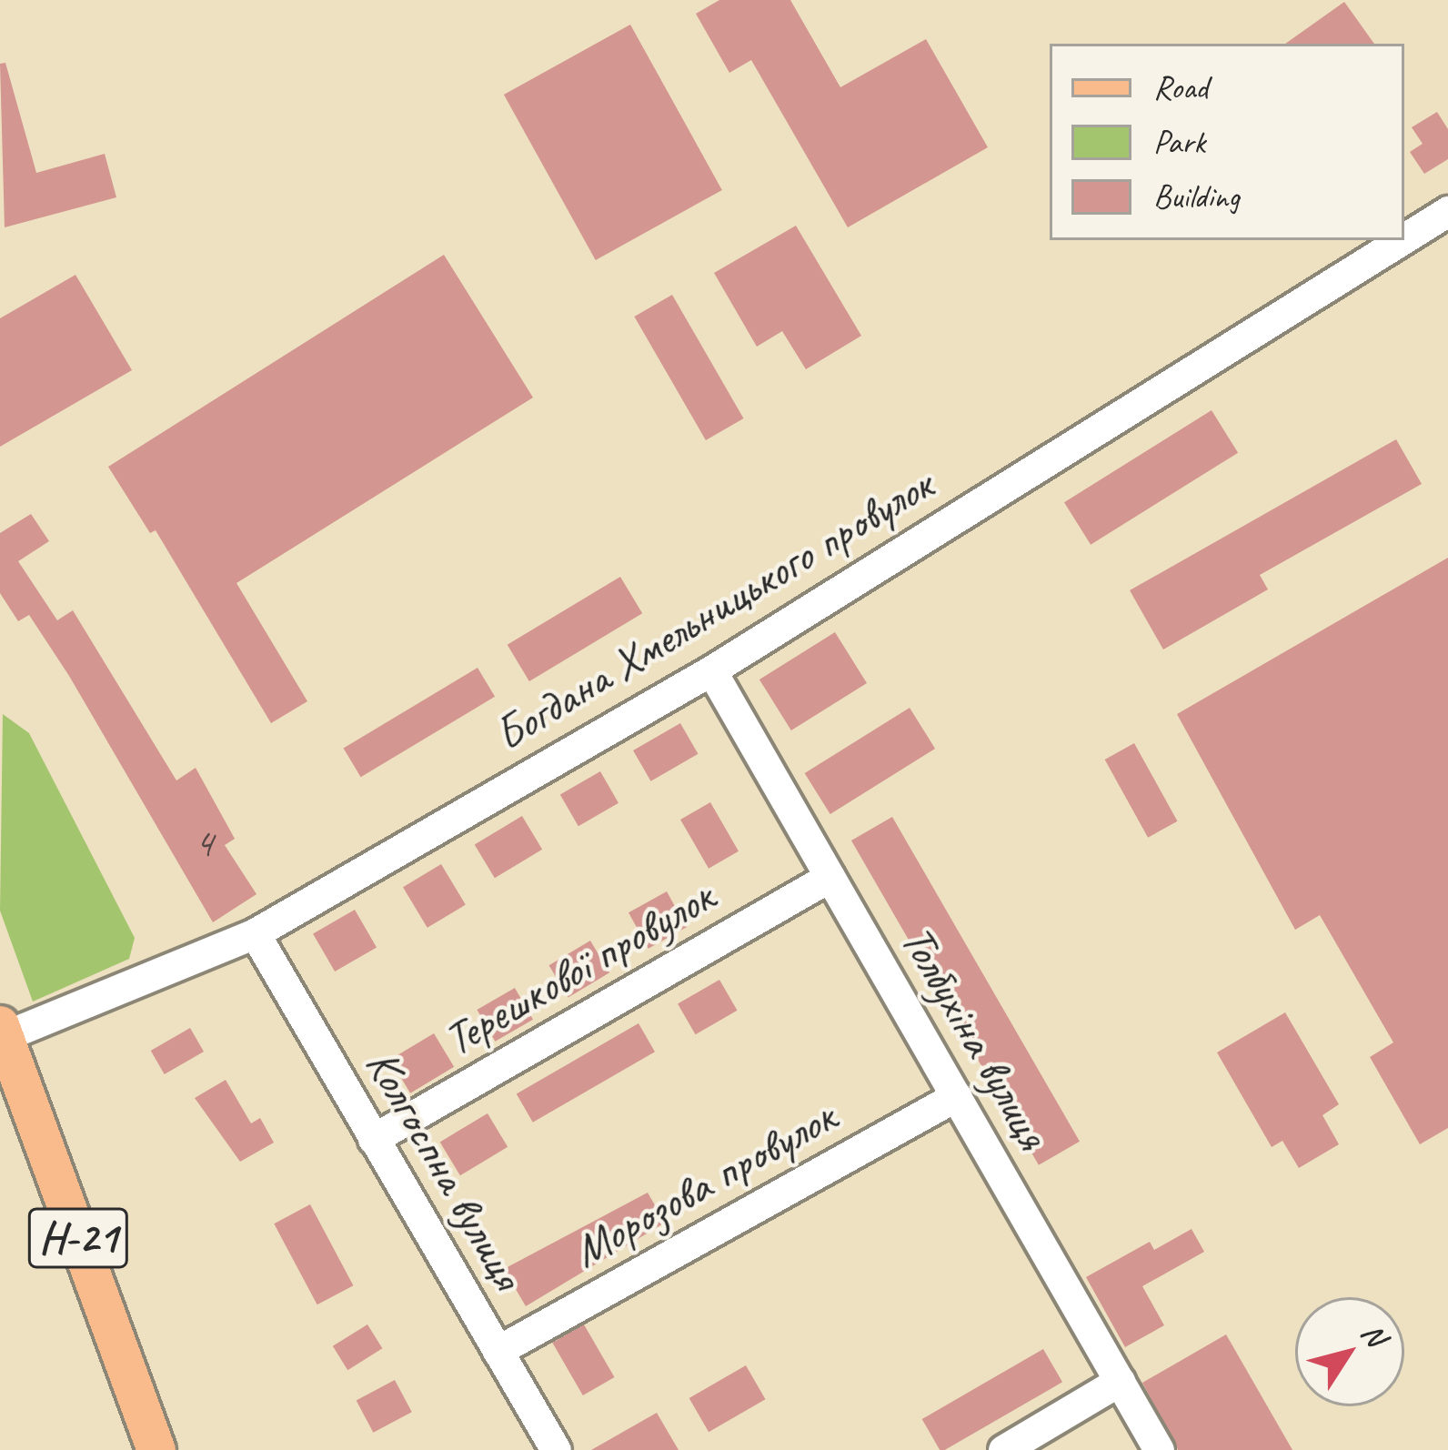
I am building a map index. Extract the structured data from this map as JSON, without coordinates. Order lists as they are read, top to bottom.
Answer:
{
  "streets": {
    "main road": ["Н-21"],
    "street": [
      "Богдана Хмельницького провулок",
      "Терешкової провулок",
      "Толбухіна вулиця",
      "Колгоспна вулиця",
      "Морозова провулок"
    ]
  },
  "crossings": [
    ["Богдана Хмельницького провулок", "Толбухіна вулиця"],
    ["Богдана Хмельницького провулок", "Колгоспна вулиця"],
    ["Богдана Хмельницького провулок", "Н-21"],
    ["Терешкової провулок", "Толбухіна вулиця"],
    ["Терешкової провулок", "Колгоспна вулиця"],
    ["Толбухіна вулиця", "Морозова провулок"],
    ["Колгоспна вулиця", "Морозова провулок"]
  ],
  "house_numbers": ["4"],
  "legend": ["Road", "Park", "Building"],
  "north": "top right"
}
